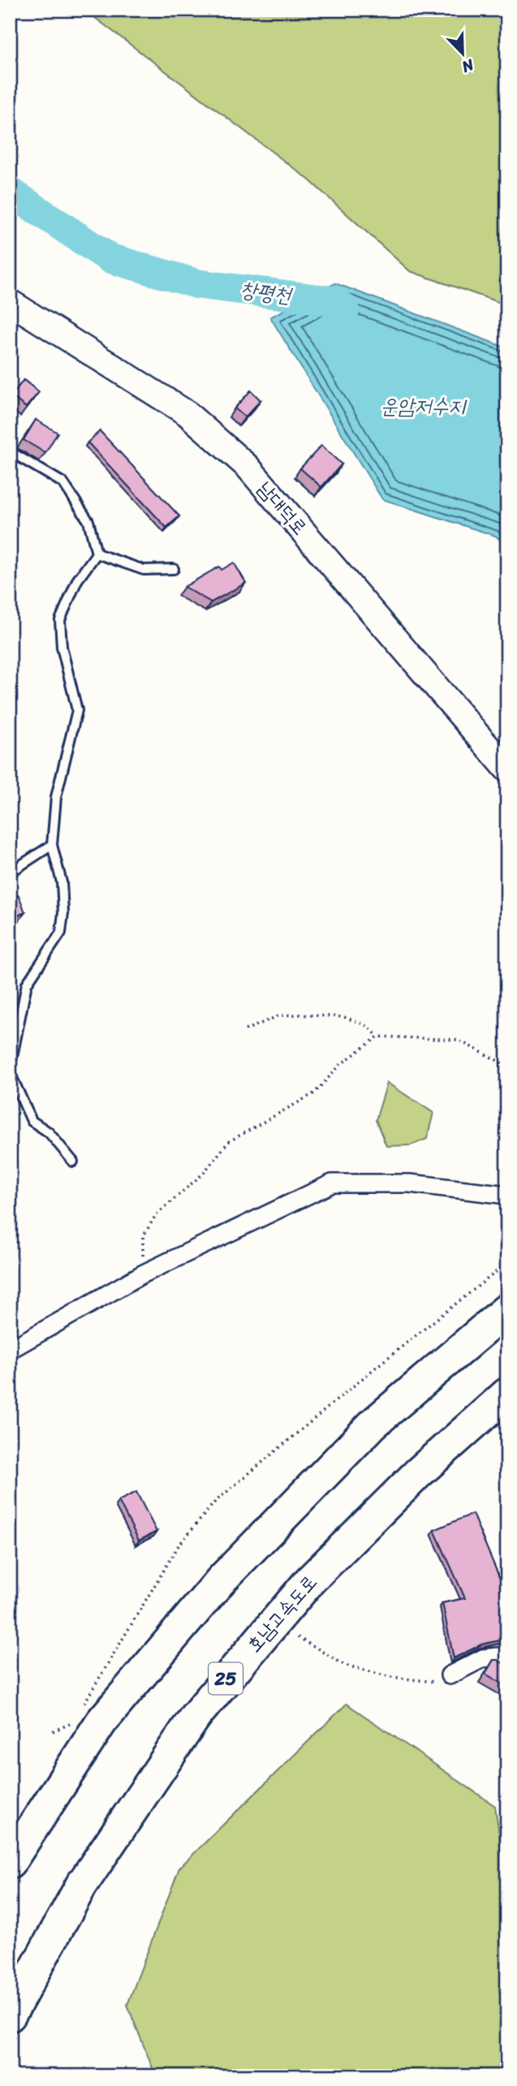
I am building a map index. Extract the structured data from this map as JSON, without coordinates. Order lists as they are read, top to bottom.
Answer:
{
  "streets": {
    "highway": ["호남고속도로", "25"],
    "main road": ["남대덕로"]
  },
  "water": ["창평천", "운암저수지"],
  "north": "bottom right"
}
